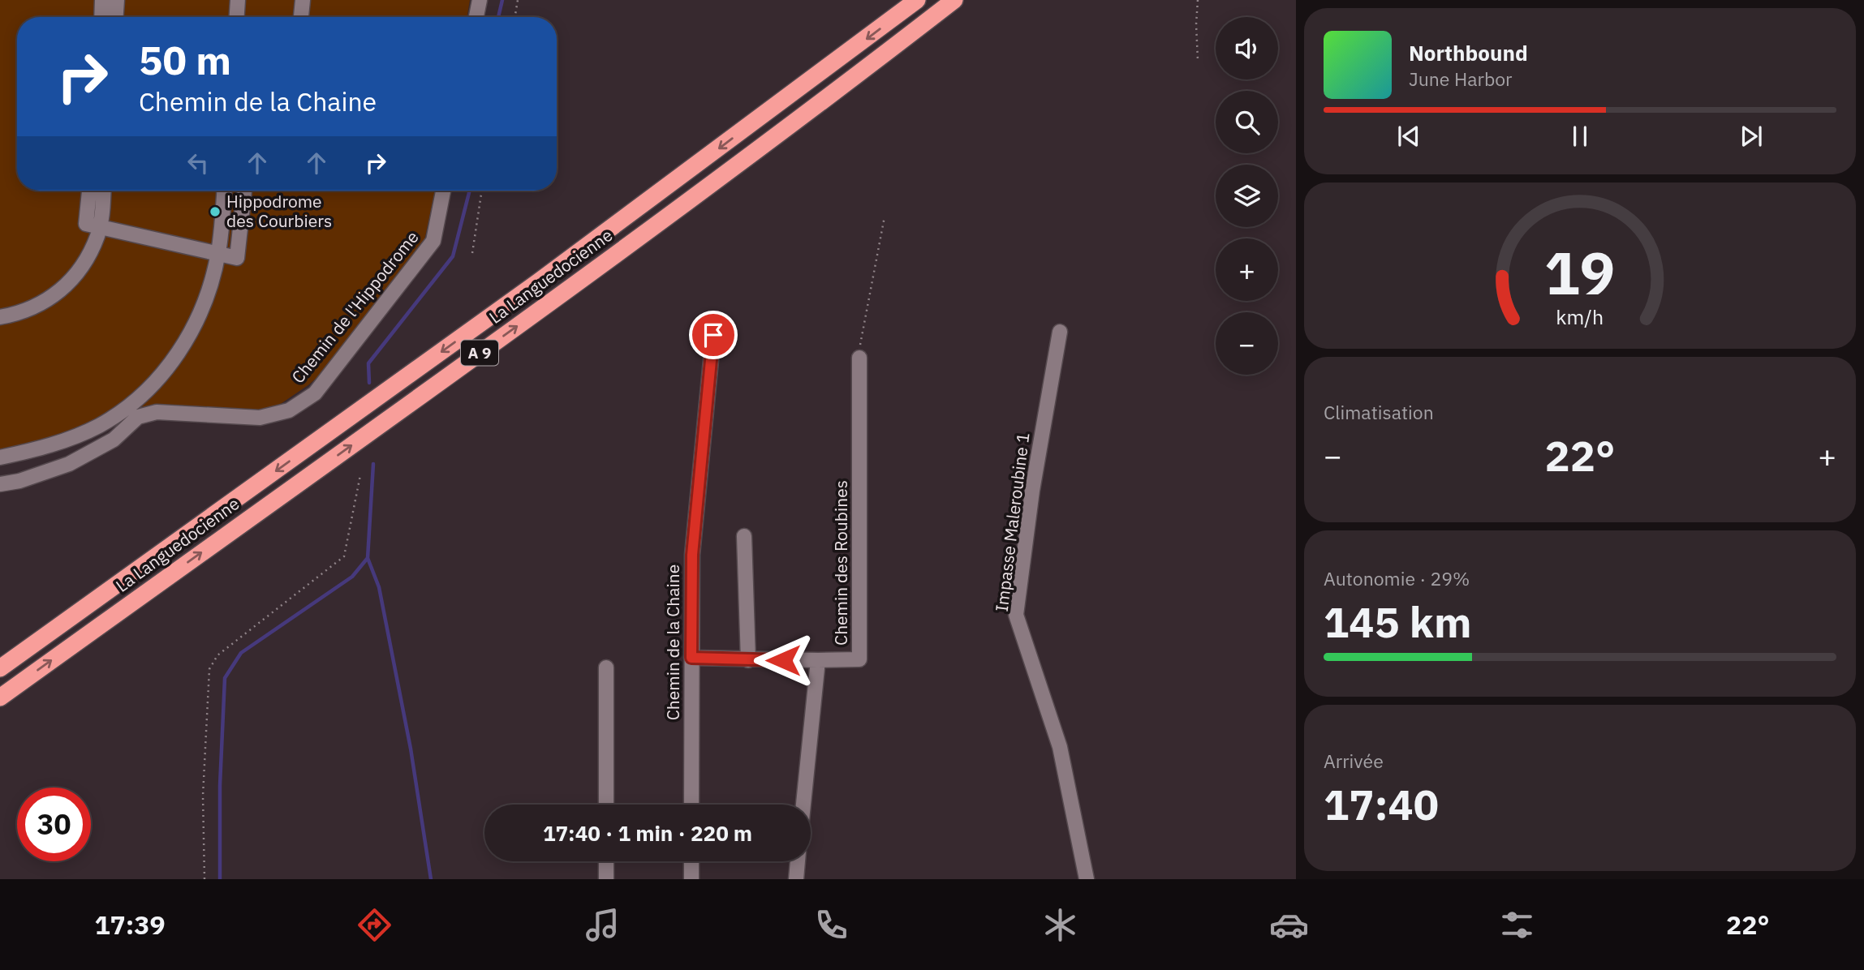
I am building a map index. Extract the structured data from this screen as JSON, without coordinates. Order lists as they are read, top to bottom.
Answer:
{
  "streets": {
    "highway": ["La Languedocienne", "A 9"],
    "street": [
      "Chemin de l'Hippodrome",
      "Impasse Maleroubine 1",
      "Chemin des Roubines",
      "Chemin de la Chaine"
    ]
  },
  "places": ["Hippodrome des Courbiers"],
  "page": {
    "map_buttons": ["+", "−"],
    "turn": ["50 m", "Chemin de la Chaine"],
    "song": ["Northbound", "June Harbor"],
    "tile": [
      "Climatisation",
      ["Autonomie · 29%", "145 km"],
      ["Arrivée", "17:40"]
    ],
    "heat": ["−", "22°", "+"],
    "limit": "30",
    "trip": "17:40 · 1 min · 220 m",
    "tabs": ["17:39", "22°"],
    "gauge": ["19", "km/h"]
  }
}
